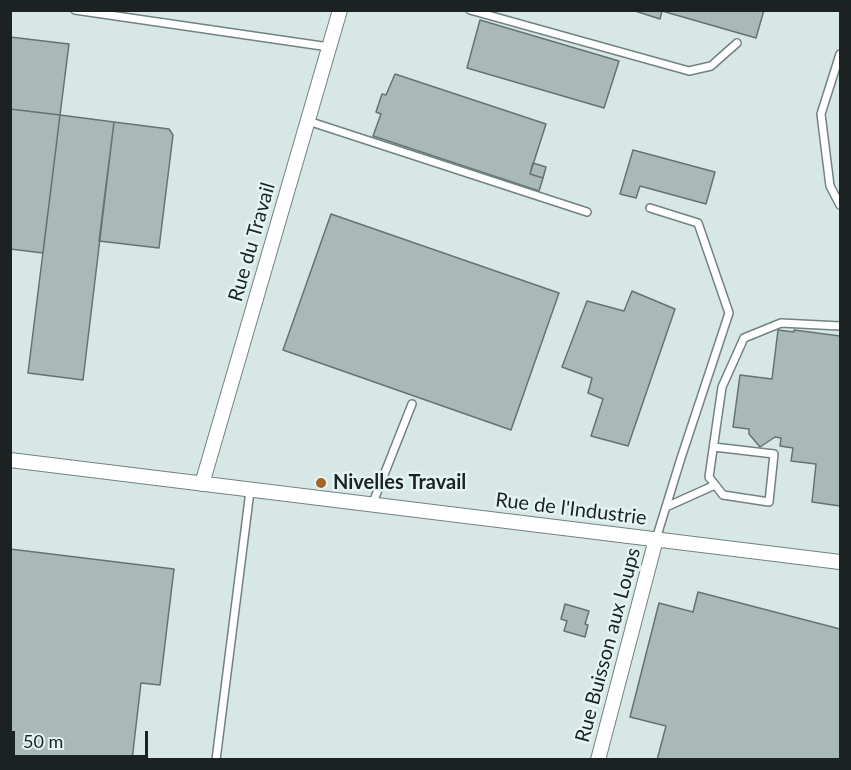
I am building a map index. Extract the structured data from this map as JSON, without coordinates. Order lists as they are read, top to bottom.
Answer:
{
  "streets": {
    "street": ["Rue du Travail", "Rue de l'Industrie", "Rue Buisson aux Loups"]
  },
  "crossings": [
    ["Rue du Travail", "Rue de l'Industrie"],
    ["Rue de l'Industrie", "Rue Buisson aux Loups"]
  ],
  "places": ["Nivelles Travail"],
  "scale_bar": "50 m"
}
